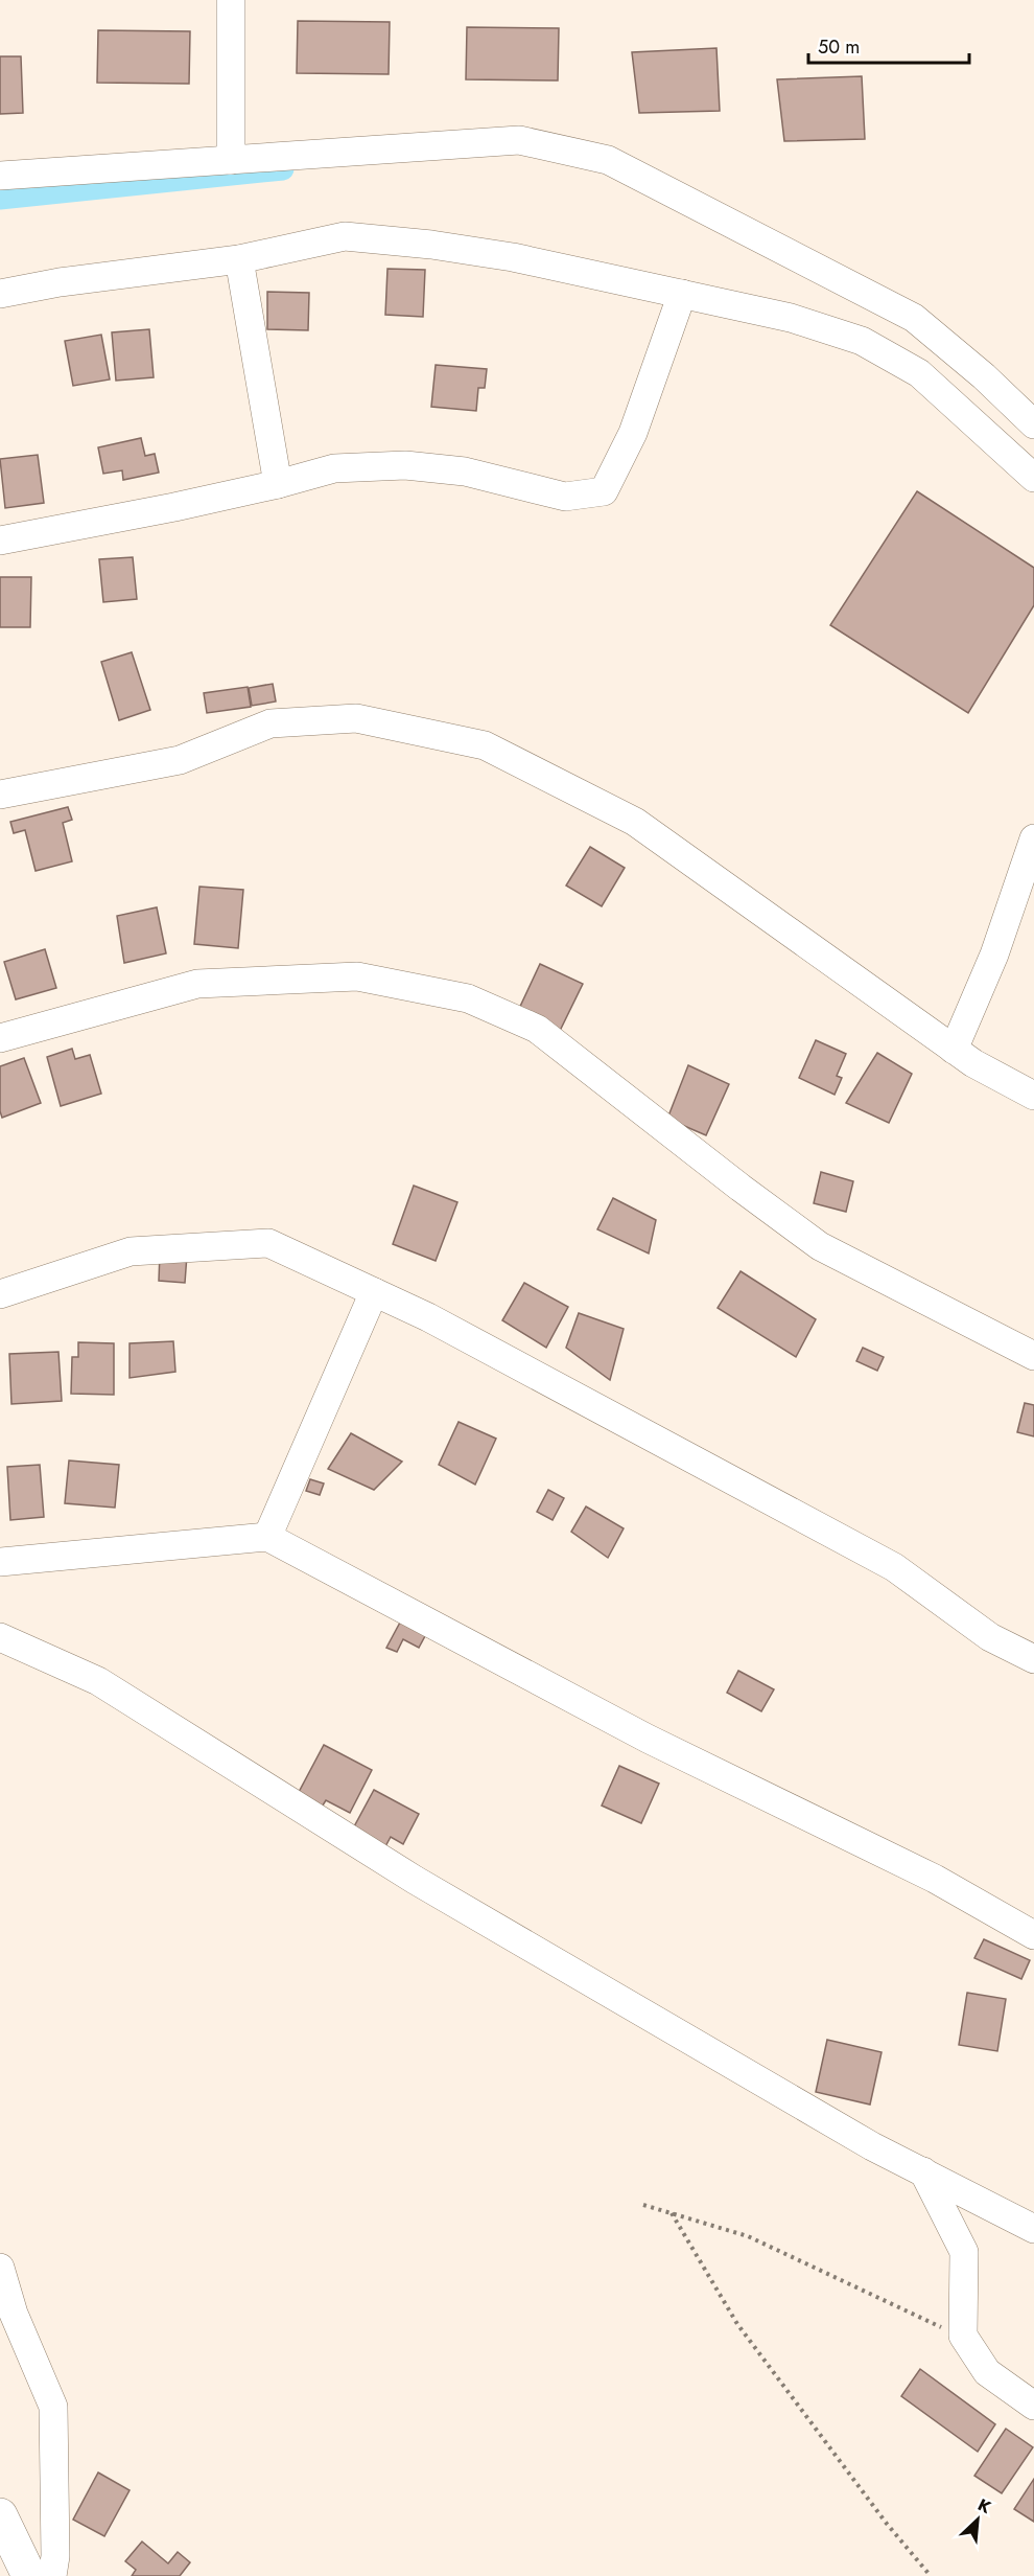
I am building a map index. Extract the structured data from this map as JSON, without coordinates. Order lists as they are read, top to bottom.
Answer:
{
  "scale_bar": "50 m",
  "north": "top right"
}
